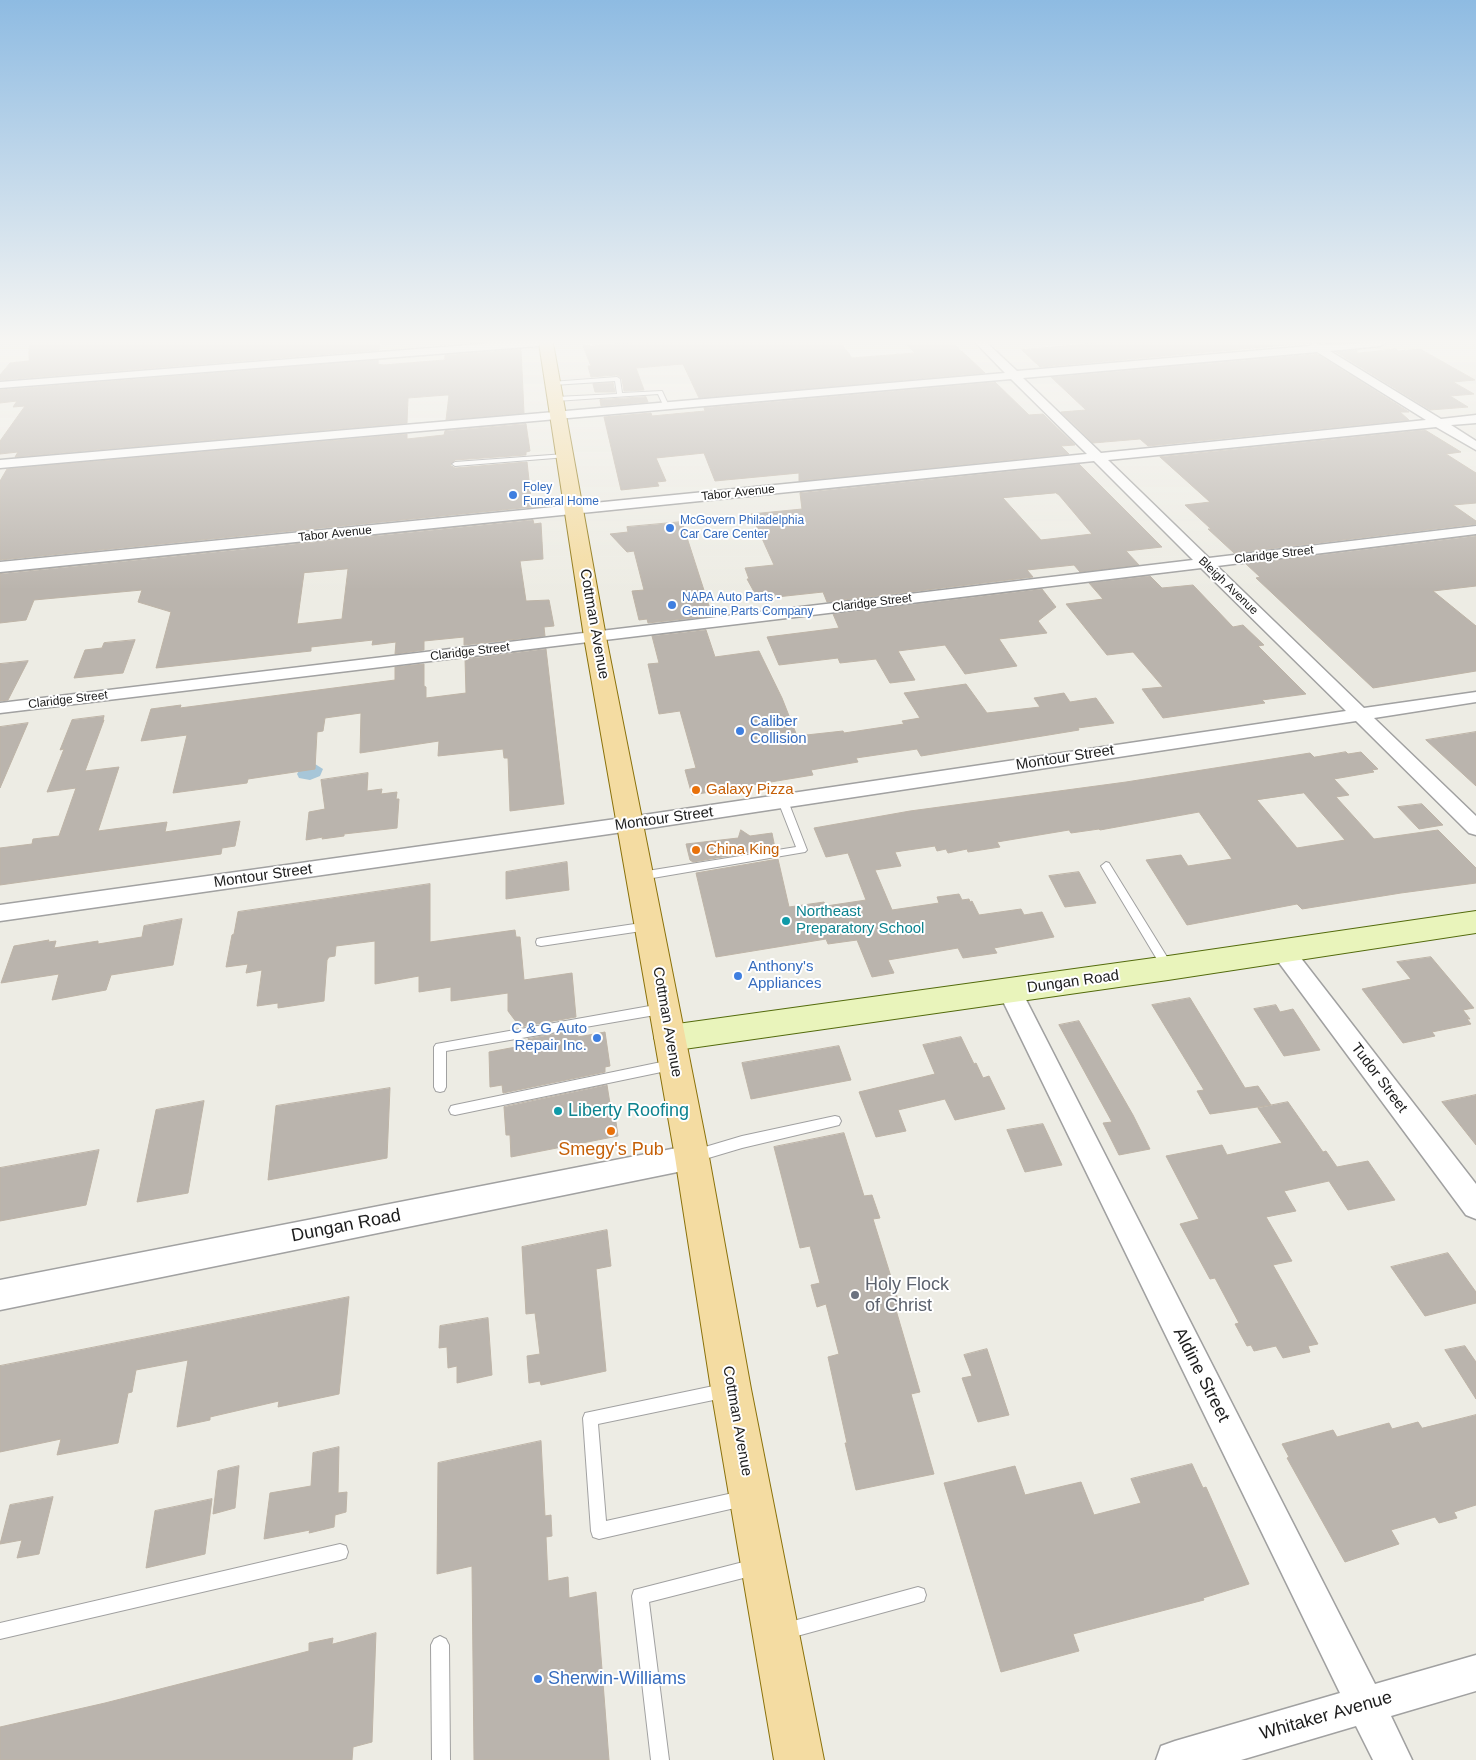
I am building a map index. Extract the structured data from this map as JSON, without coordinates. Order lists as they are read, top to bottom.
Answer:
{
  "streets": {
    "main road": ["Cottman Avenue"],
    "street": [
      "Tabor Avenue",
      "Claridge Street",
      "Bleigh Avenue",
      "Montour Street",
      "Dungan Road",
      "Tudor Street",
      "Aldine Street",
      "Whitaker Avenue"
    ]
  },
  "crossings": [
    ["Tabor Avenue", "Bleigh Avenue"],
    ["Tabor Avenue", "Cottman Avenue"],
    ["Claridge Street", "Bleigh Avenue"],
    ["Claridge Street", "Cottman Avenue"],
    ["Bleigh Avenue", "Montour Street"],
    ["Cottman Avenue", "Montour Street"],
    ["Cottman Avenue", "Dungan Road"],
    ["Dungan Road", "Tudor Street"],
    ["Dungan Road", "Aldine Street"],
    ["Aldine Street", "Whitaker Avenue"]
  ],
  "places": [
    "Foley Funeral Home",
    "McGovern Philadelphia Car Care Center",
    "NAPA Auto Parts - Genuine Parts Company",
    "Caliber Collision",
    "Galaxy Pizza",
    "China King",
    "Northeast Preparatory School",
    "Anthony's Appliances",
    "C & G Auto Repair Inc.",
    "Liberty Roofing",
    "Smegy's Pub",
    "Holy Flock of Christ",
    "Sherwin-Williams"
  ]
}
